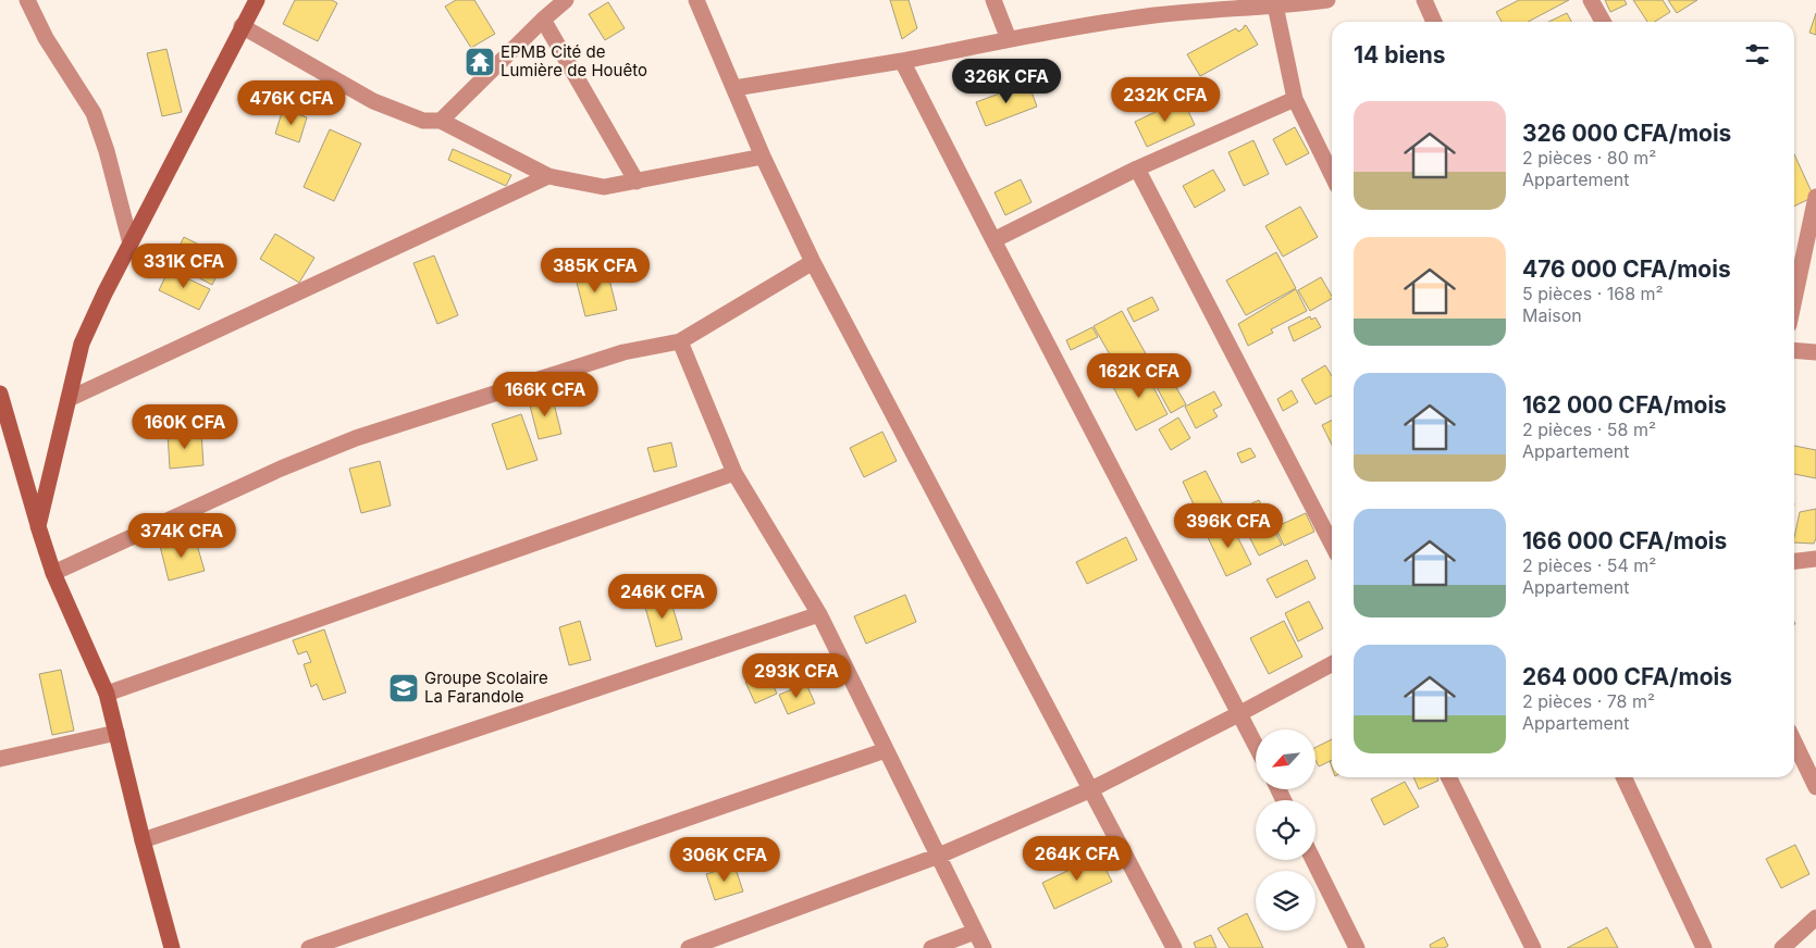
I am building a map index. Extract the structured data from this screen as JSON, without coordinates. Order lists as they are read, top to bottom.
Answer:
{
  "places": {
    "temple": ["EPMB Cité de Lumière de Houêto"],
    "school or university": ["Groupe Scolaire La Farandole"]
  },
  "north": "bottom left",
  "page": {
    "heading": "14 biens",
    "price": [
      "326K CFA",
      "232K CFA",
      "476K CFA",
      "331K CFA",
      "385K CFA",
      "162K CFA",
      "166K CFA",
      "160K CFA",
      "396K CFA",
      "374K CFA",
      "246K CFA",
      "293K CFA",
      "264K CFA",
      "306K CFA"
    ],
    "list": [
      {
        "name": "326 000 CFA/mois",
        "note": "2 pièces · 80 m² · Appartement"
      },
      {
        "name": "476 000 CFA/mois",
        "note": "5 pièces · 168 m² · Maison"
      },
      {
        "name": "162 000 CFA/mois",
        "note": "2 pièces · 58 m² · Appartement"
      },
      {
        "name": "166 000 CFA/mois",
        "note": "2 pièces · 54 m² · Appartement"
      },
      {
        "name": "264 000 CFA/mois",
        "note": "2 pièces · 78 m² · Appartement"
      }
    ]
  }
}
